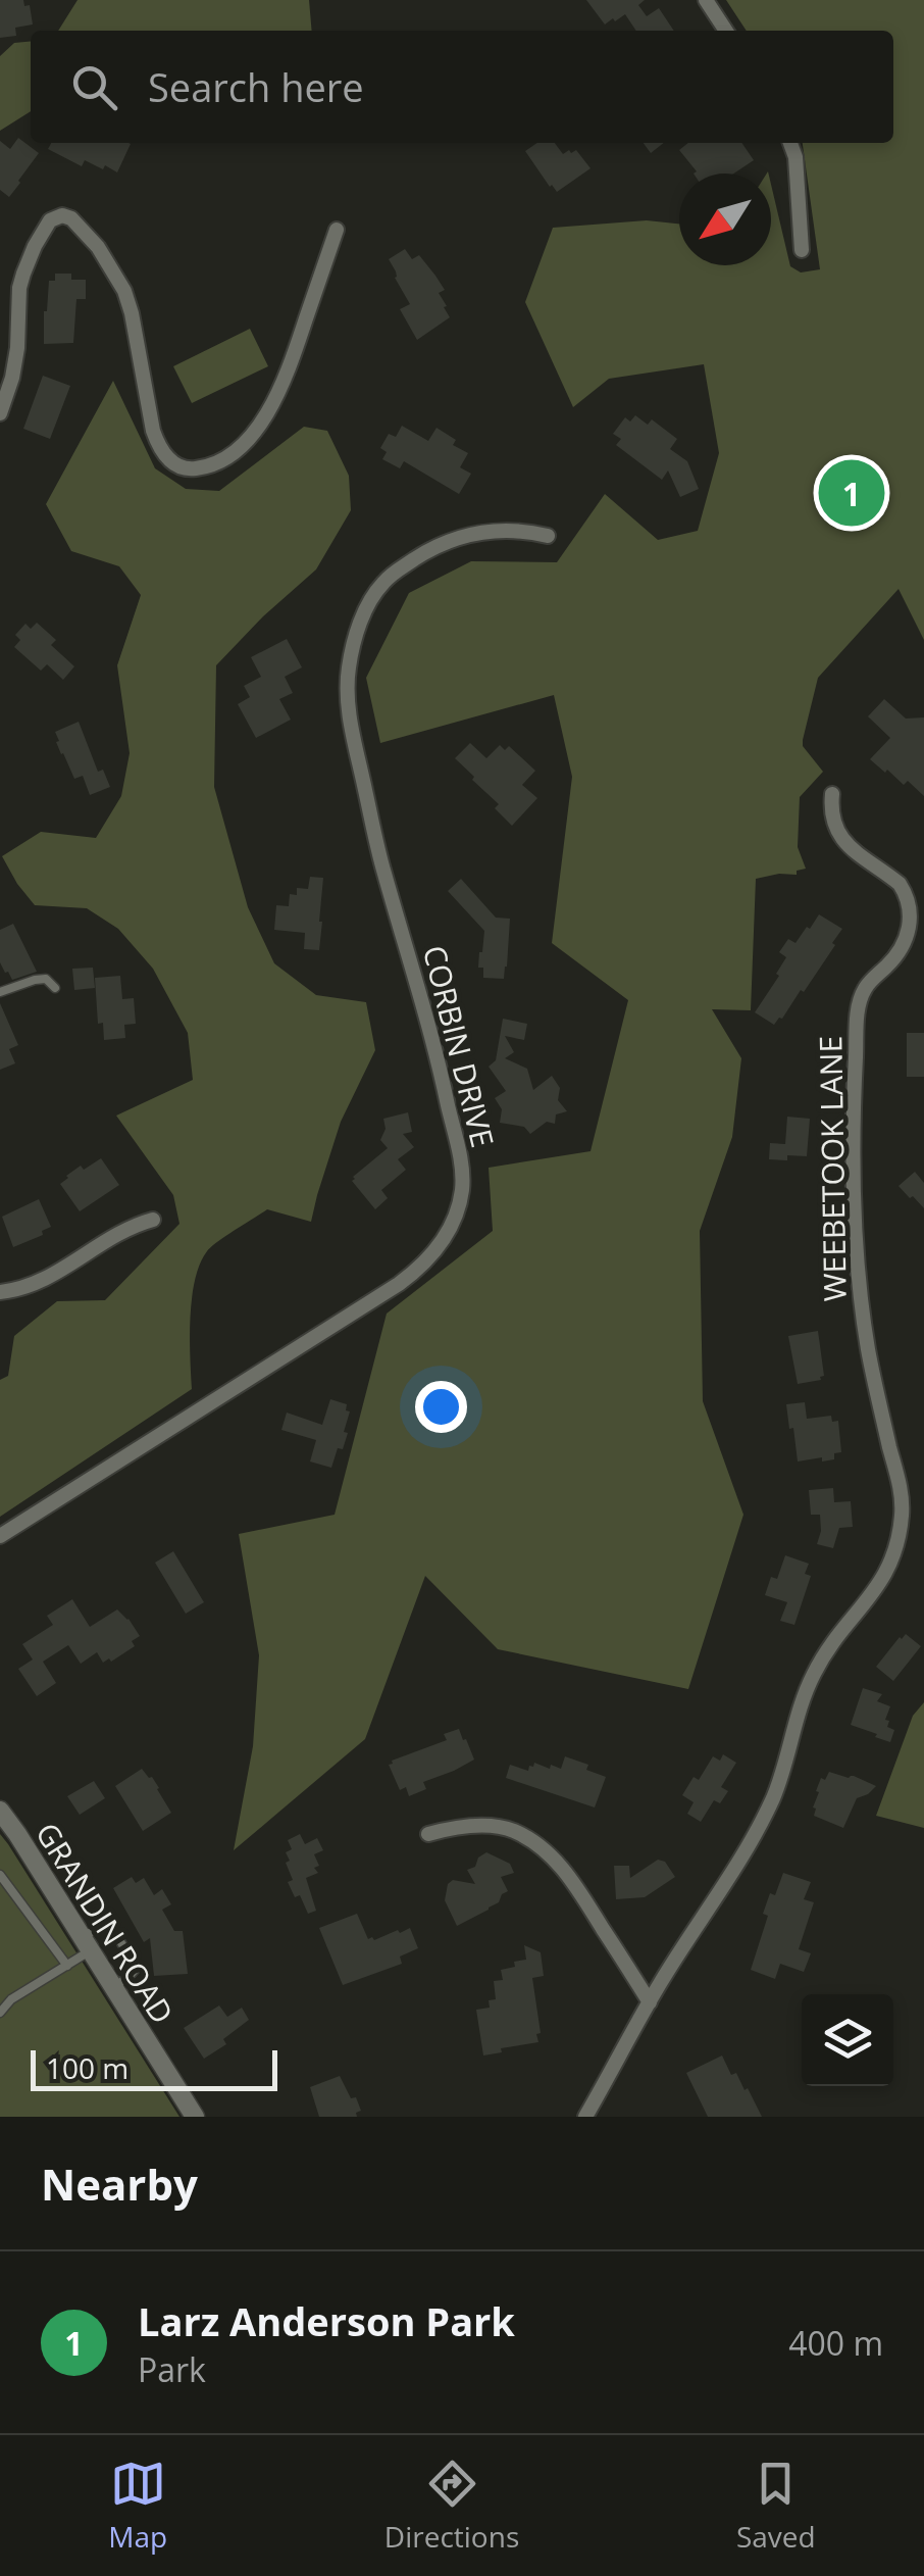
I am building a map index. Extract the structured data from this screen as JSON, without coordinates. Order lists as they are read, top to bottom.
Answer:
{
  "streets": {
    "street": ["CORBIN DRIVE", "WEEBETOOK LANE", "GRANDIN ROAD"]
  },
  "scale_bar": "100 m",
  "north": "bottom left",
  "page": {
    "search": "Search here",
    "pins": "1",
    "scale": "100 m",
    "heading": "Nearby",
    "list": [
      {
        "mark": "1",
        "name": "Larz Anderson Park",
        "note": "Park",
        "value": "400 m"
      }
    ],
    "nav": ["Map", "Directions", "Saved"]
  }
}
